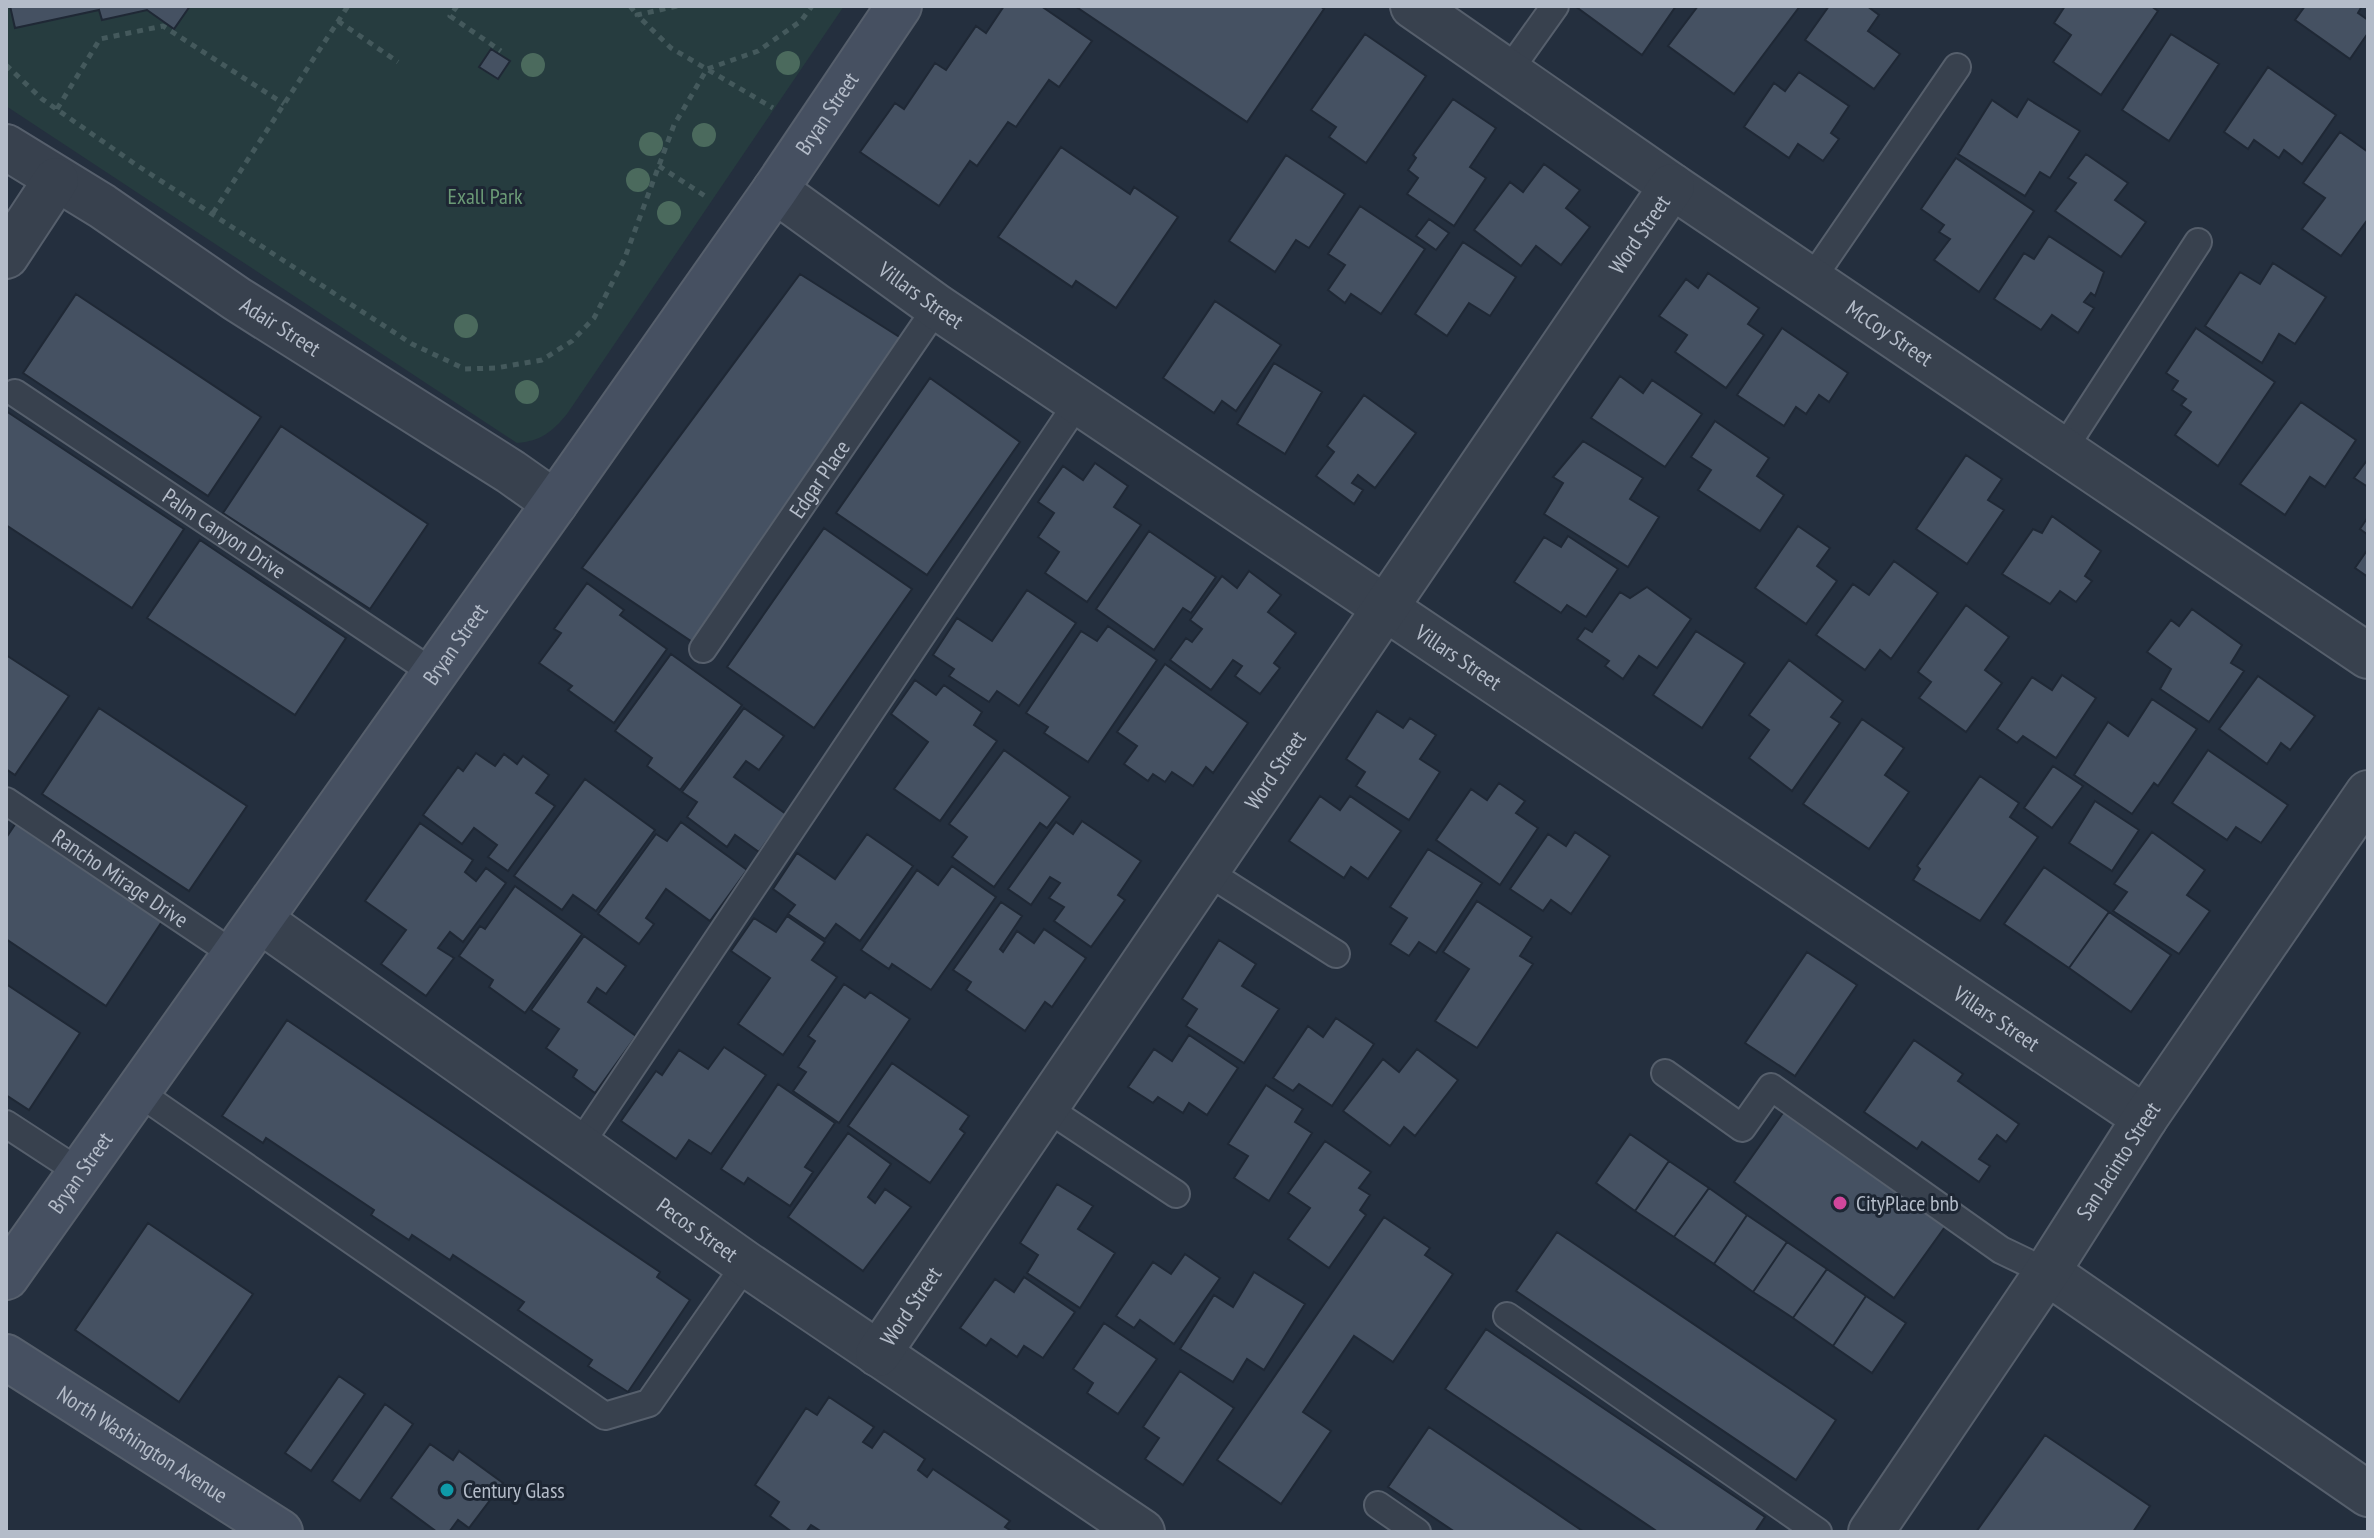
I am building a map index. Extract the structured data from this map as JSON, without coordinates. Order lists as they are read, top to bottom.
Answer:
{
  "streets": {
    "street": [
      "Bryan Street",
      "Word Street",
      "Villars Street",
      "Adair Street",
      "McCoy Street",
      "San Jacinto Street",
      "Pecos Street",
      "North Washington Avenue"
    ],
    "lane": ["Edgar Place", "Palm Canyon Drive", "Rancho Mirage Drive"]
  },
  "crossings": [
    ["Bryan Street", "Villars Street"],
    ["Bryan Street", "Adair Street"],
    ["Bryan Street", "Palm Canyon Drive"],
    ["Bryan Street", "Rancho Mirage Drive"],
    ["Bryan Street", "Pecos Street"],
    ["Word Street", "Villars Street"],
    ["Word Street", "McCoy Street"],
    ["Word Street", "Pecos Street"],
    ["Villars Street", "Edgar Place"],
    ["Villars Street", "San Jacinto Street"]
  ],
  "parks": ["Exall Park"],
  "places": ["CityPlace bnb", "Century Glass"]
}
